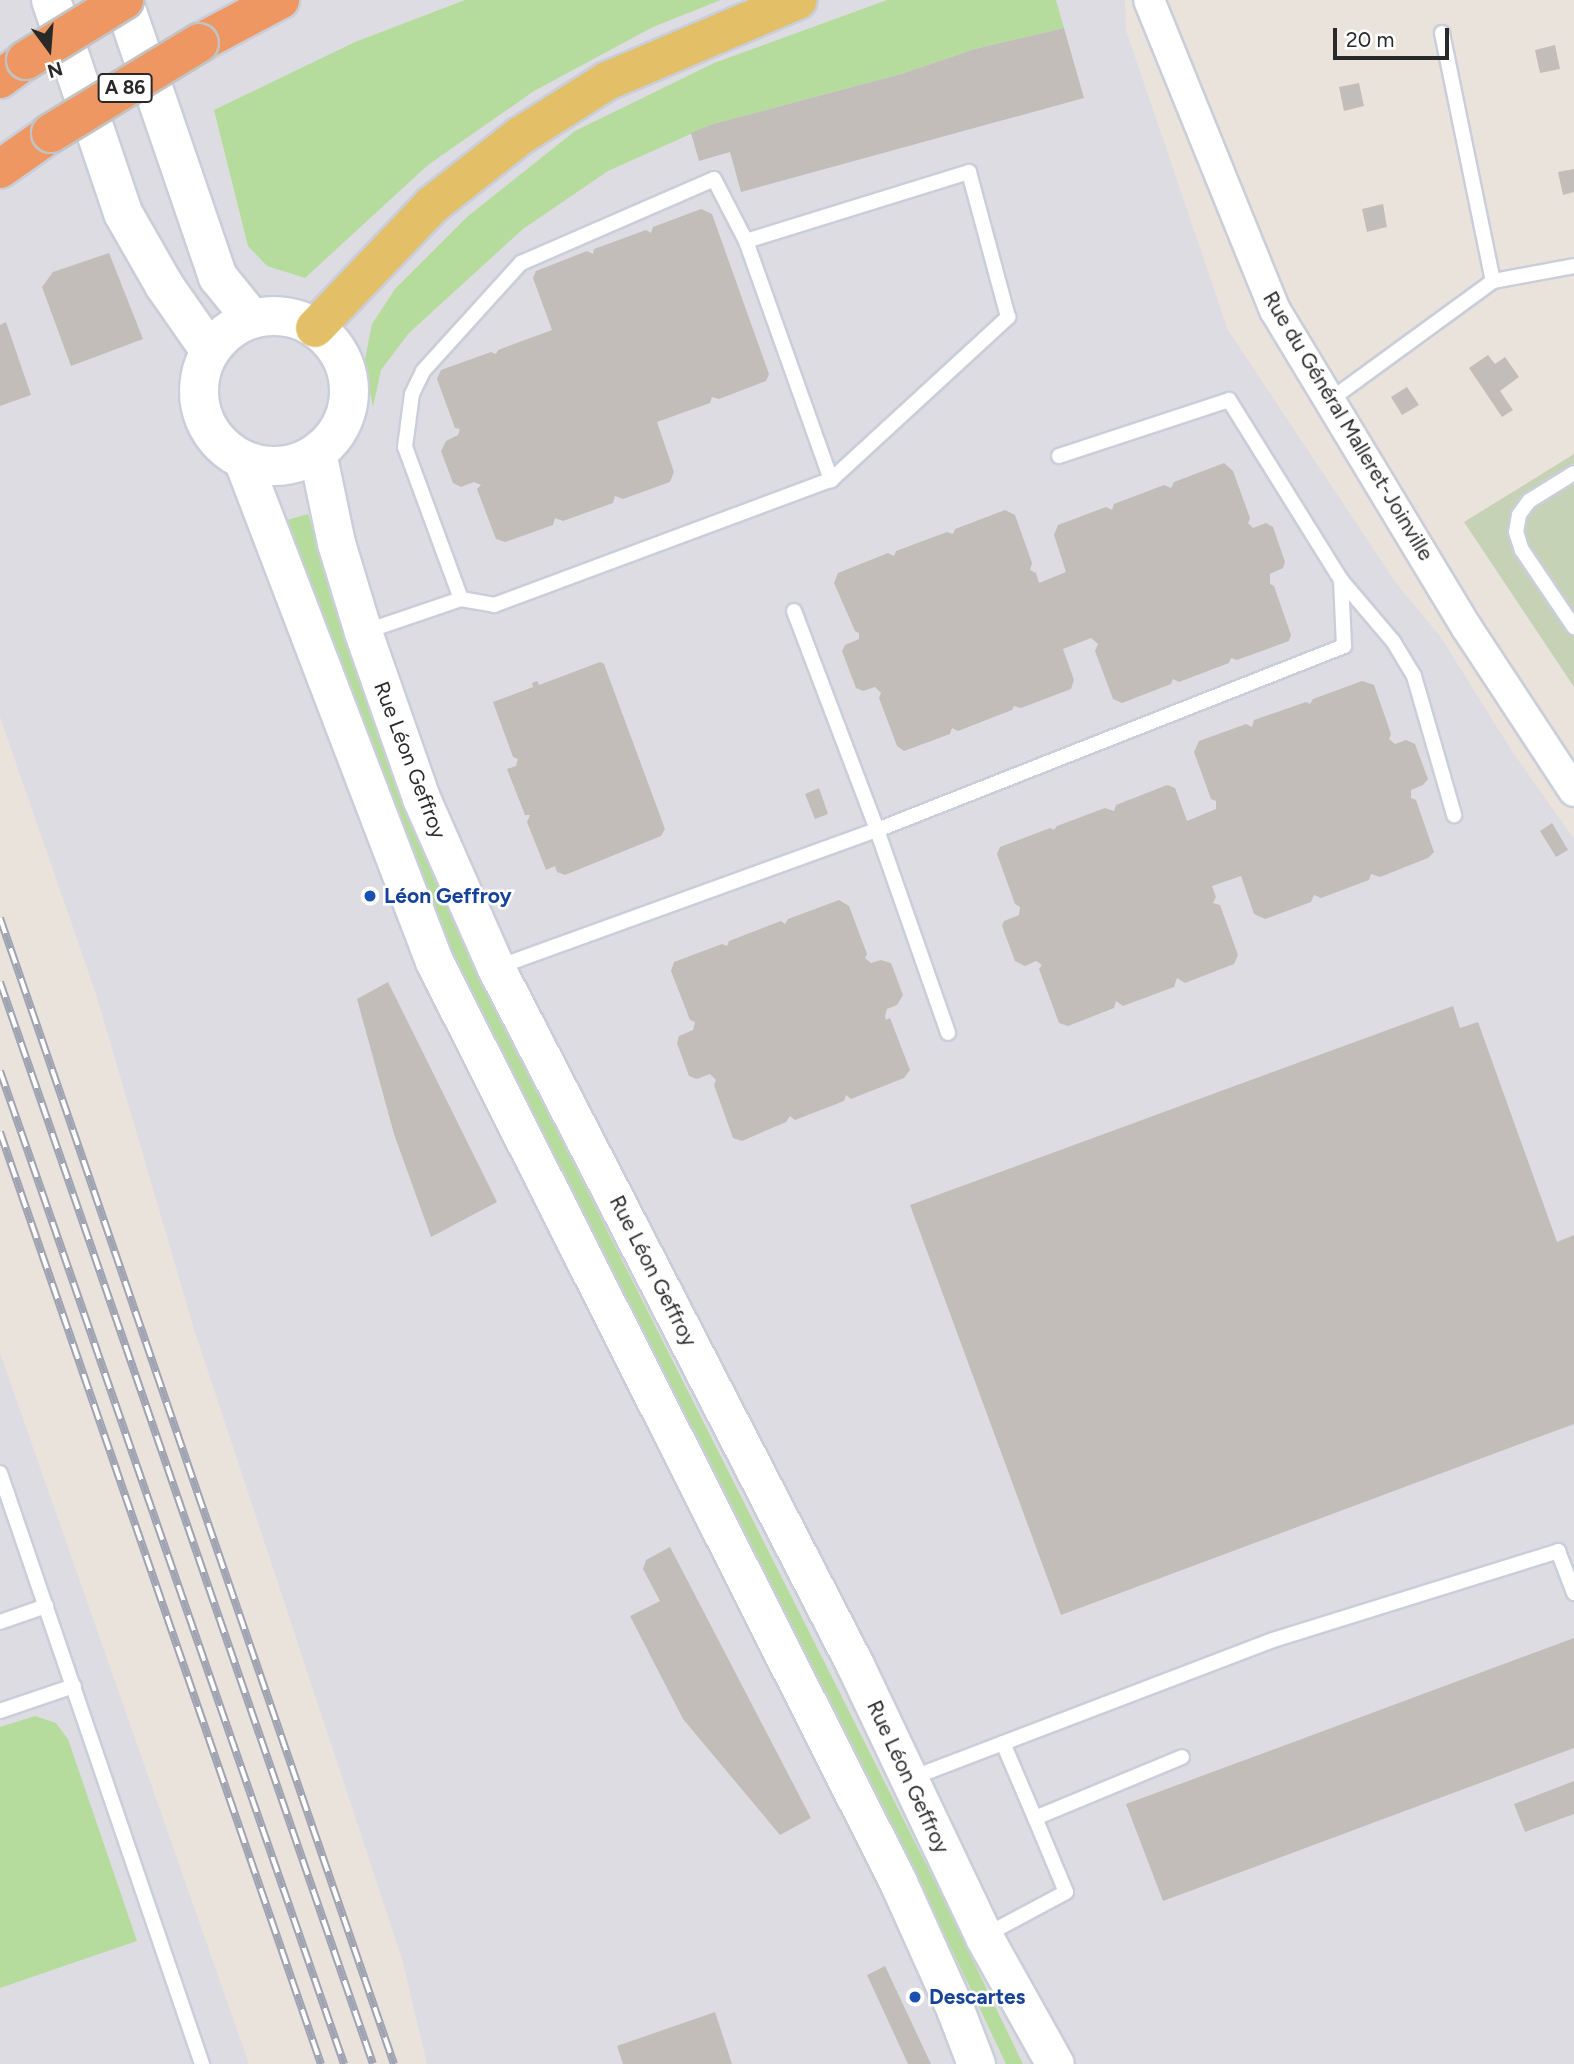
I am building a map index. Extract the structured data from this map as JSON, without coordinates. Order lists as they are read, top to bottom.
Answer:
{
  "streets": {
    "highway": ["A 86"],
    "street": ["Rue du Général Malleret-Joinville", "Rue Léon Geffroy"]
  },
  "places": ["Léon Geffroy", "Descartes"],
  "scale_bar": "20 m",
  "north": "bottom"
}
